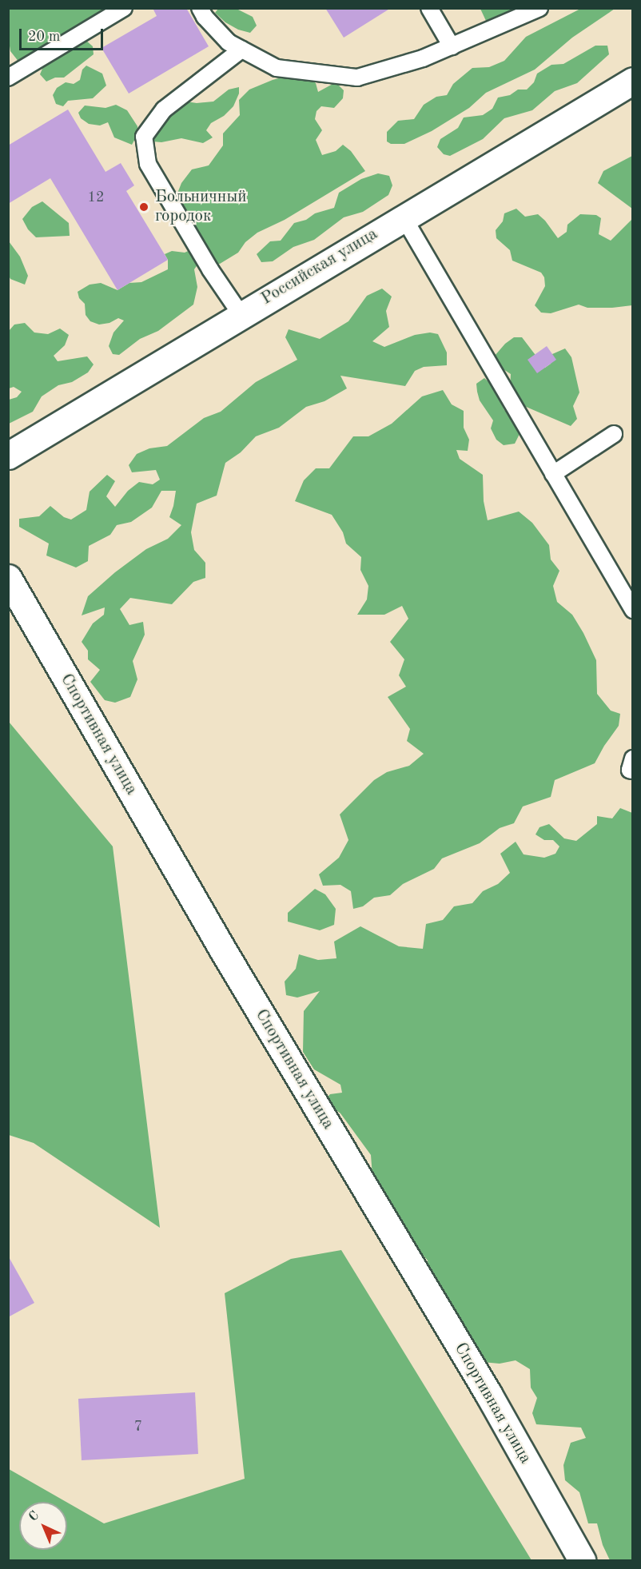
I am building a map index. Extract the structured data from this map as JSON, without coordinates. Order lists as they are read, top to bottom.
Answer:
{
  "streets": {
    "street": ["Российская улица", "Спортивная улица"]
  },
  "places": ["Больничный городок"],
  "house_numbers": ["12", "7"],
  "scale_bar": "20 m",
  "north": "top left"
}
